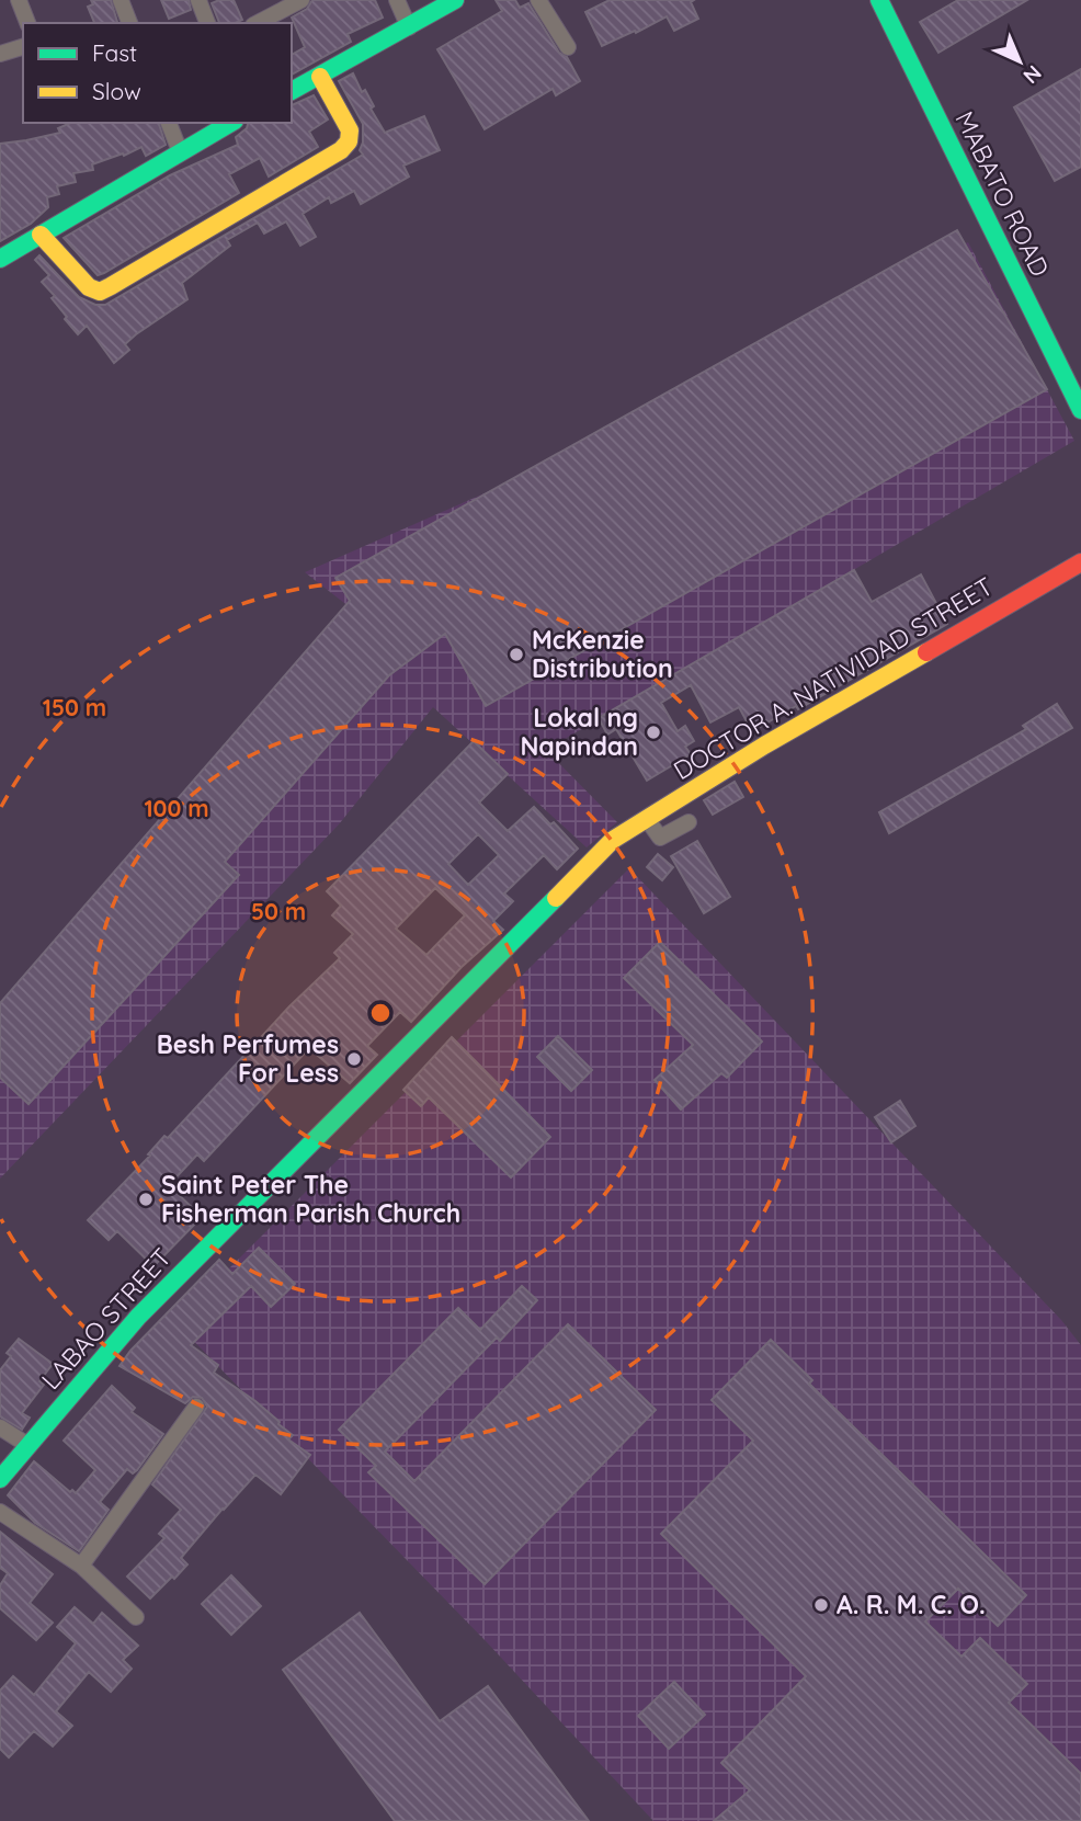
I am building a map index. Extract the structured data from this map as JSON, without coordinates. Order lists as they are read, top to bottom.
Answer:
{
  "streets": {
    "main road": ["MABATO ROAD", "DOCTOR A. NATIVIDAD STREET", "LABAO STREET"]
  },
  "crossings": [
    ["DOCTOR A. NATIVIDAD STREET", "LABAO STREET"]
  ],
  "places": [
    "McKenzie Distribution",
    "Lokal ng Napindan",
    "Besh Perfumes For Less",
    "Saint Peter The Fisherman Parish Church",
    "A. R. M. C. O."
  ],
  "legend": ["Fast", "Slow"],
  "north": "bottom right",
  "rings": ["150 m", "100 m", "50 m"]
}
